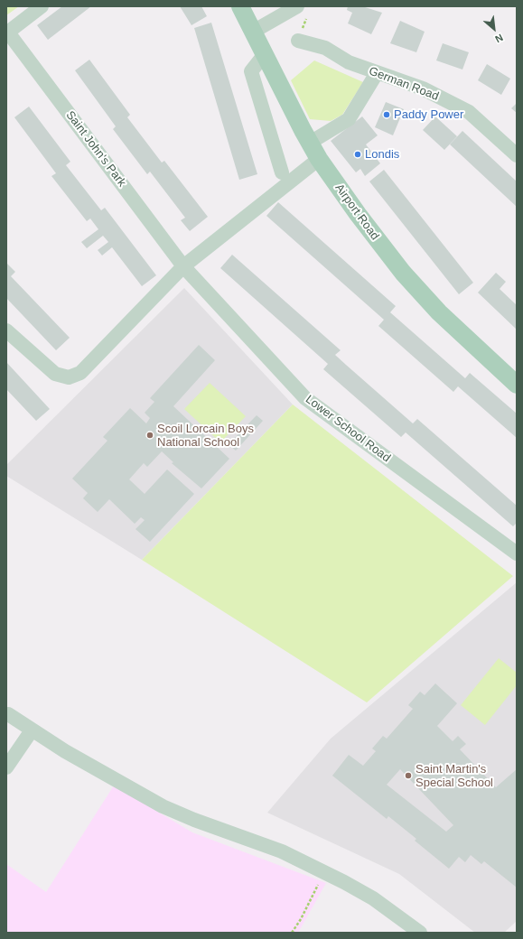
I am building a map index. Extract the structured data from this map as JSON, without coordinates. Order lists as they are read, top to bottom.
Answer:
{
  "streets": {
    "main road": ["Airport Road"],
    "street": ["German Road", "Saint John's Park", "Lower School Road"]
  },
  "crossings": [
    ["Saint John's Park", "Lower School Road"]
  ],
  "places": [
    "Paddy Power",
    "Londis",
    "Scoil Lorcain Boys National School",
    "Saint Martin's Special School"
  ],
  "north": "bottom right"
}
